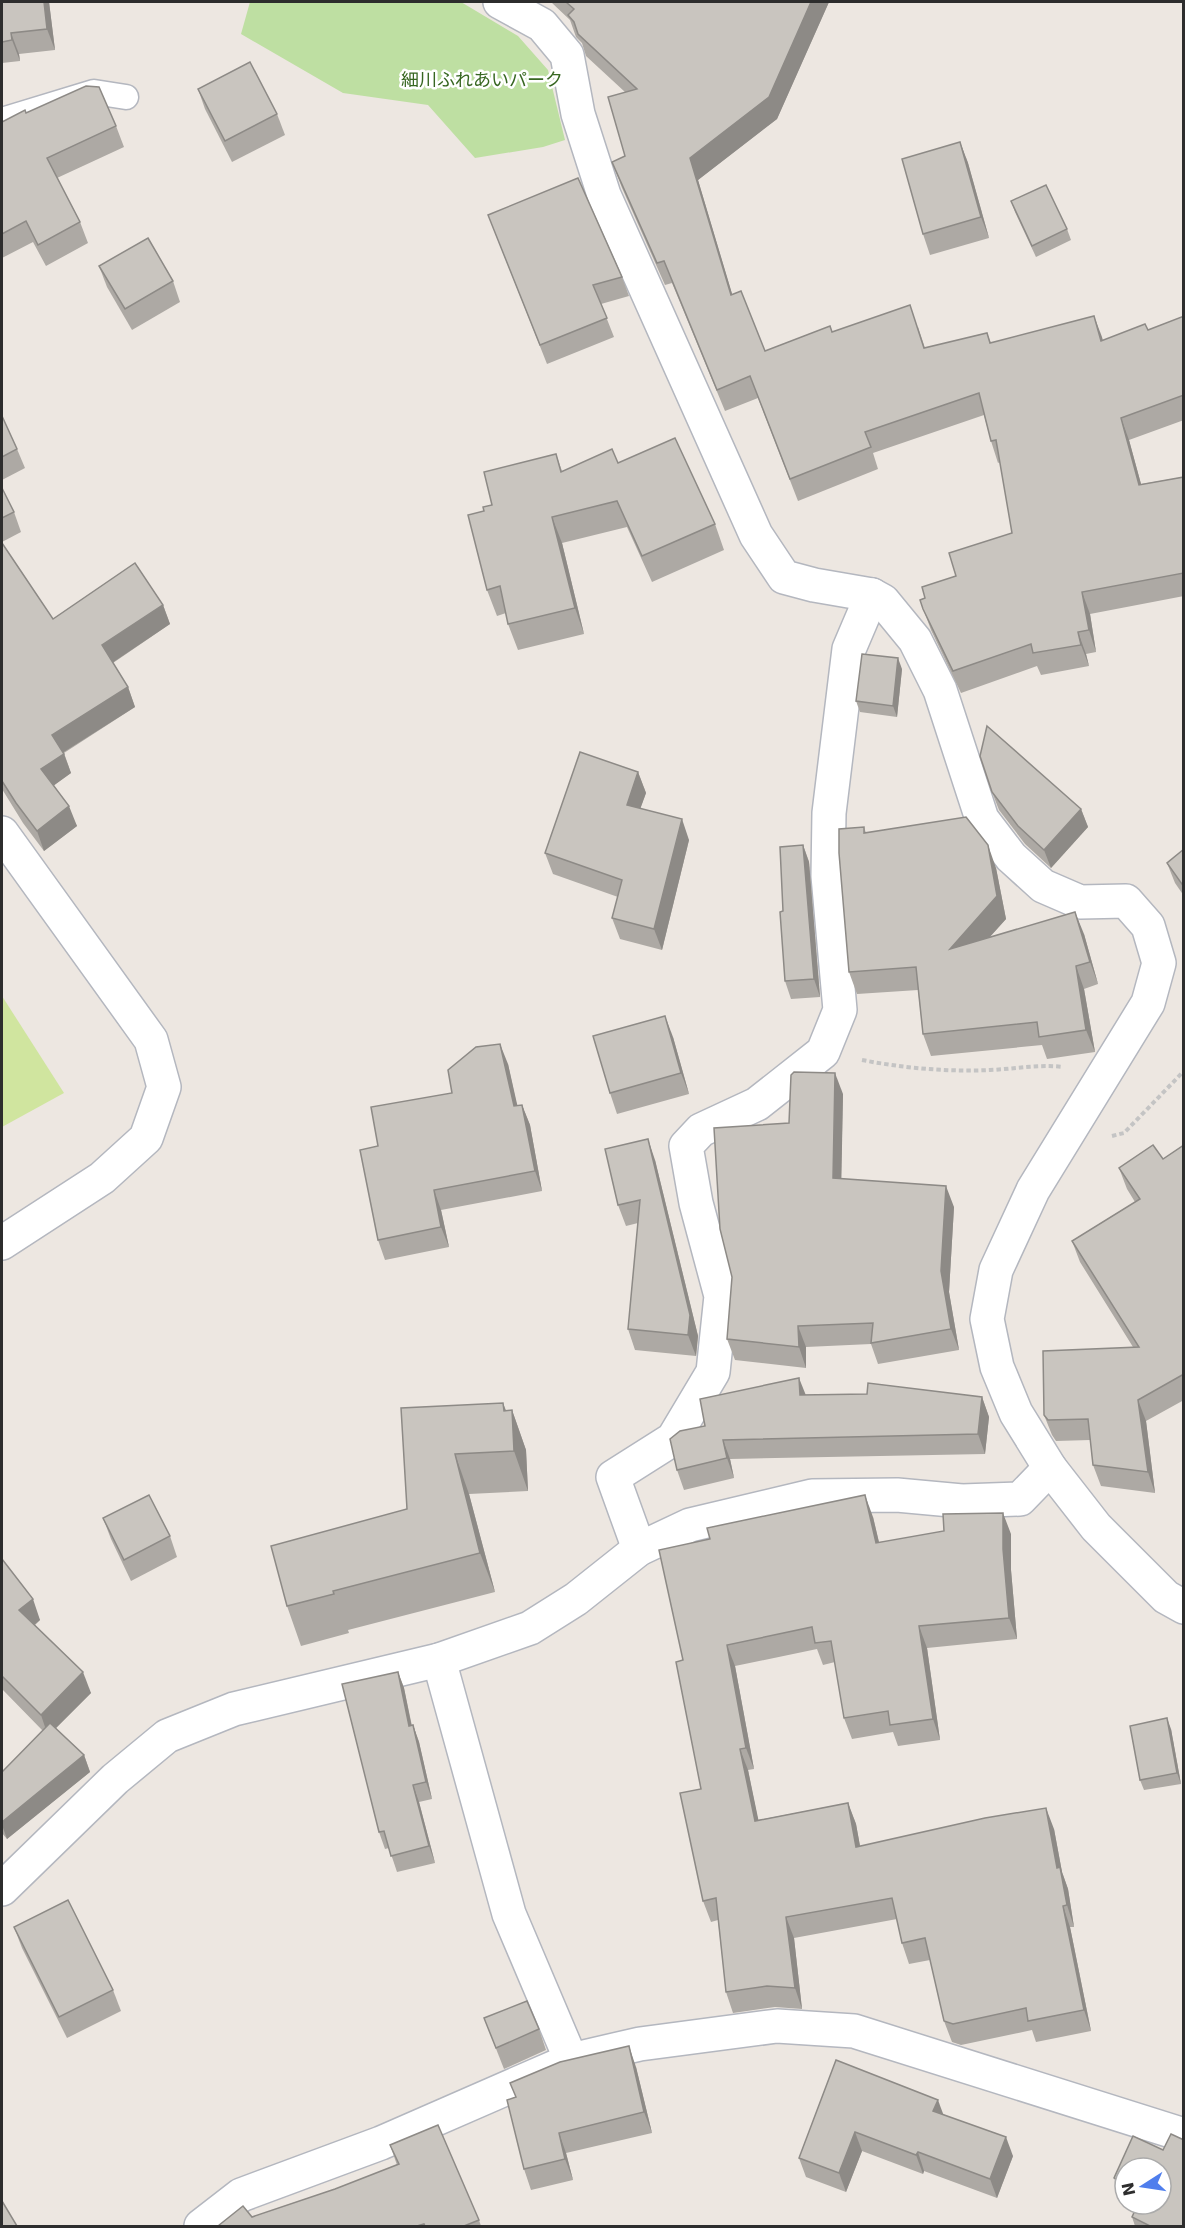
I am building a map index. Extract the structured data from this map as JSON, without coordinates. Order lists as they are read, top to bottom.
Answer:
{
  "parks": ["細川ふれあいパーク"],
  "north": "left"
}
